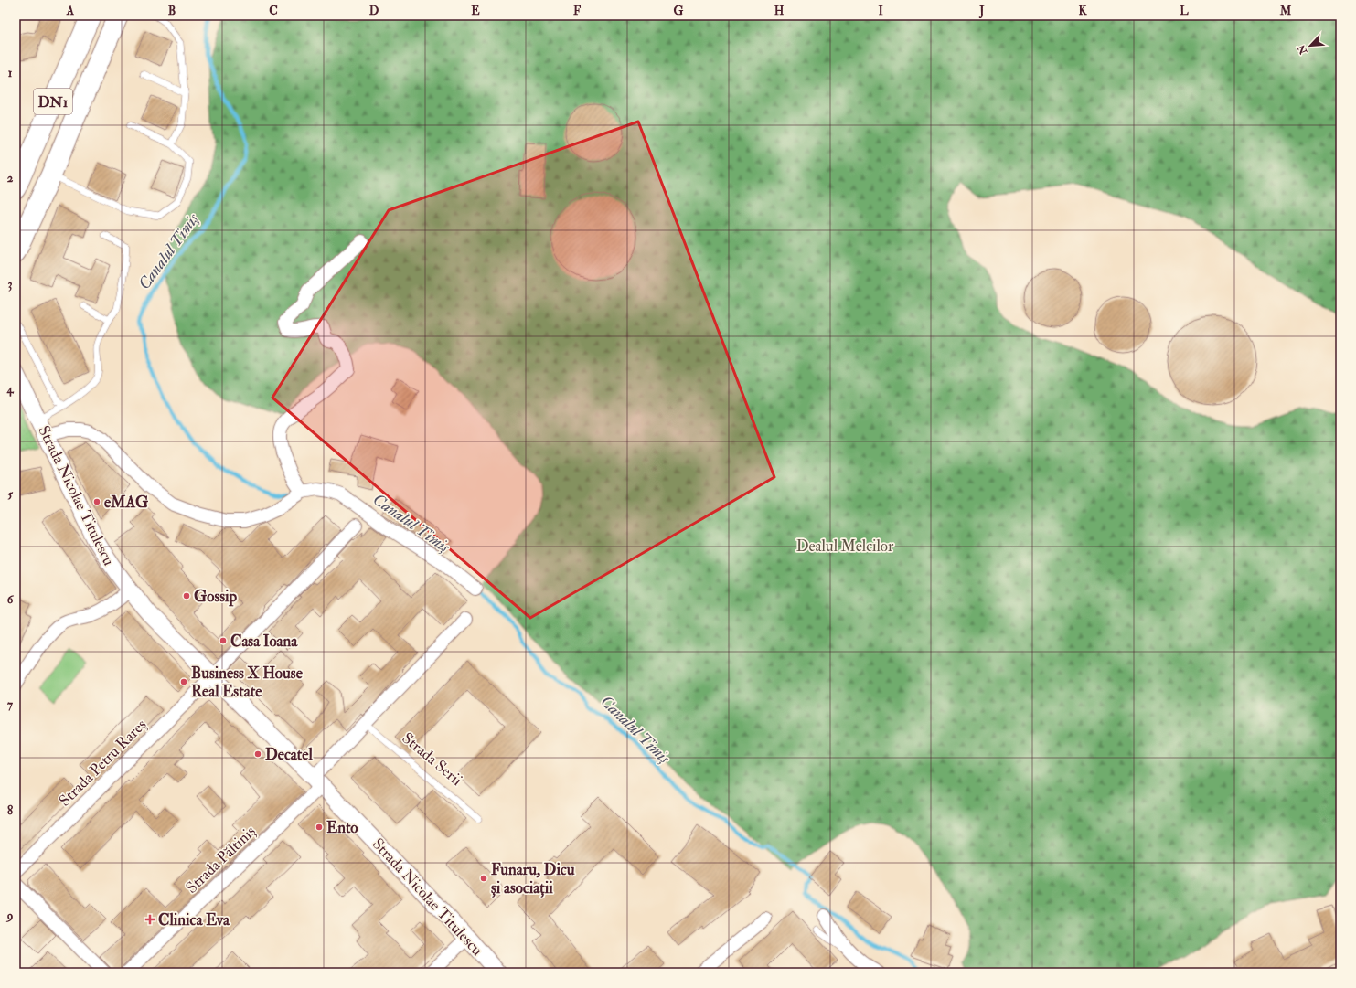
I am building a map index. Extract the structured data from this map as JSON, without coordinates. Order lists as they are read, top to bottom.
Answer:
{
  "streets": {
    "main road": ["DN1"],
    "street": ["Strada Nicolae Titulescu", "Strada Petru Rareș", "Strada Păltiniș"],
    "lane": ["Strada Serii"]
  },
  "crossings": [
    ["Strada Nicolae Titulescu", "Strada Petru Rareș"],
    ["Strada Nicolae Titulescu", "Strada Păltiniș"]
  ],
  "water": ["Canalul Timiș"],
  "parks": ["Dealul Melcilor"],
  "places": {
    "other": [
      "eMAG",
      "Gossip",
      "Casa Ioana",
      "Business X House Real Estate",
      "Decatel",
      "Ento",
      "Funaru, Dicu și asociații"
    ],
    "health": ["Clinica Eva"]
  },
  "north": "bottom left",
  "grid": {
    "columns": [
      "A",
      "B",
      "C",
      "D",
      "E",
      "F",
      "G",
      "H",
      "I",
      "J",
      "K",
      "L",
      "M"
    ],
    "rows": [
      "1",
      "2",
      "3",
      "4",
      "5",
      "6",
      "7",
      "8",
      "9"
    ]
  }
}
